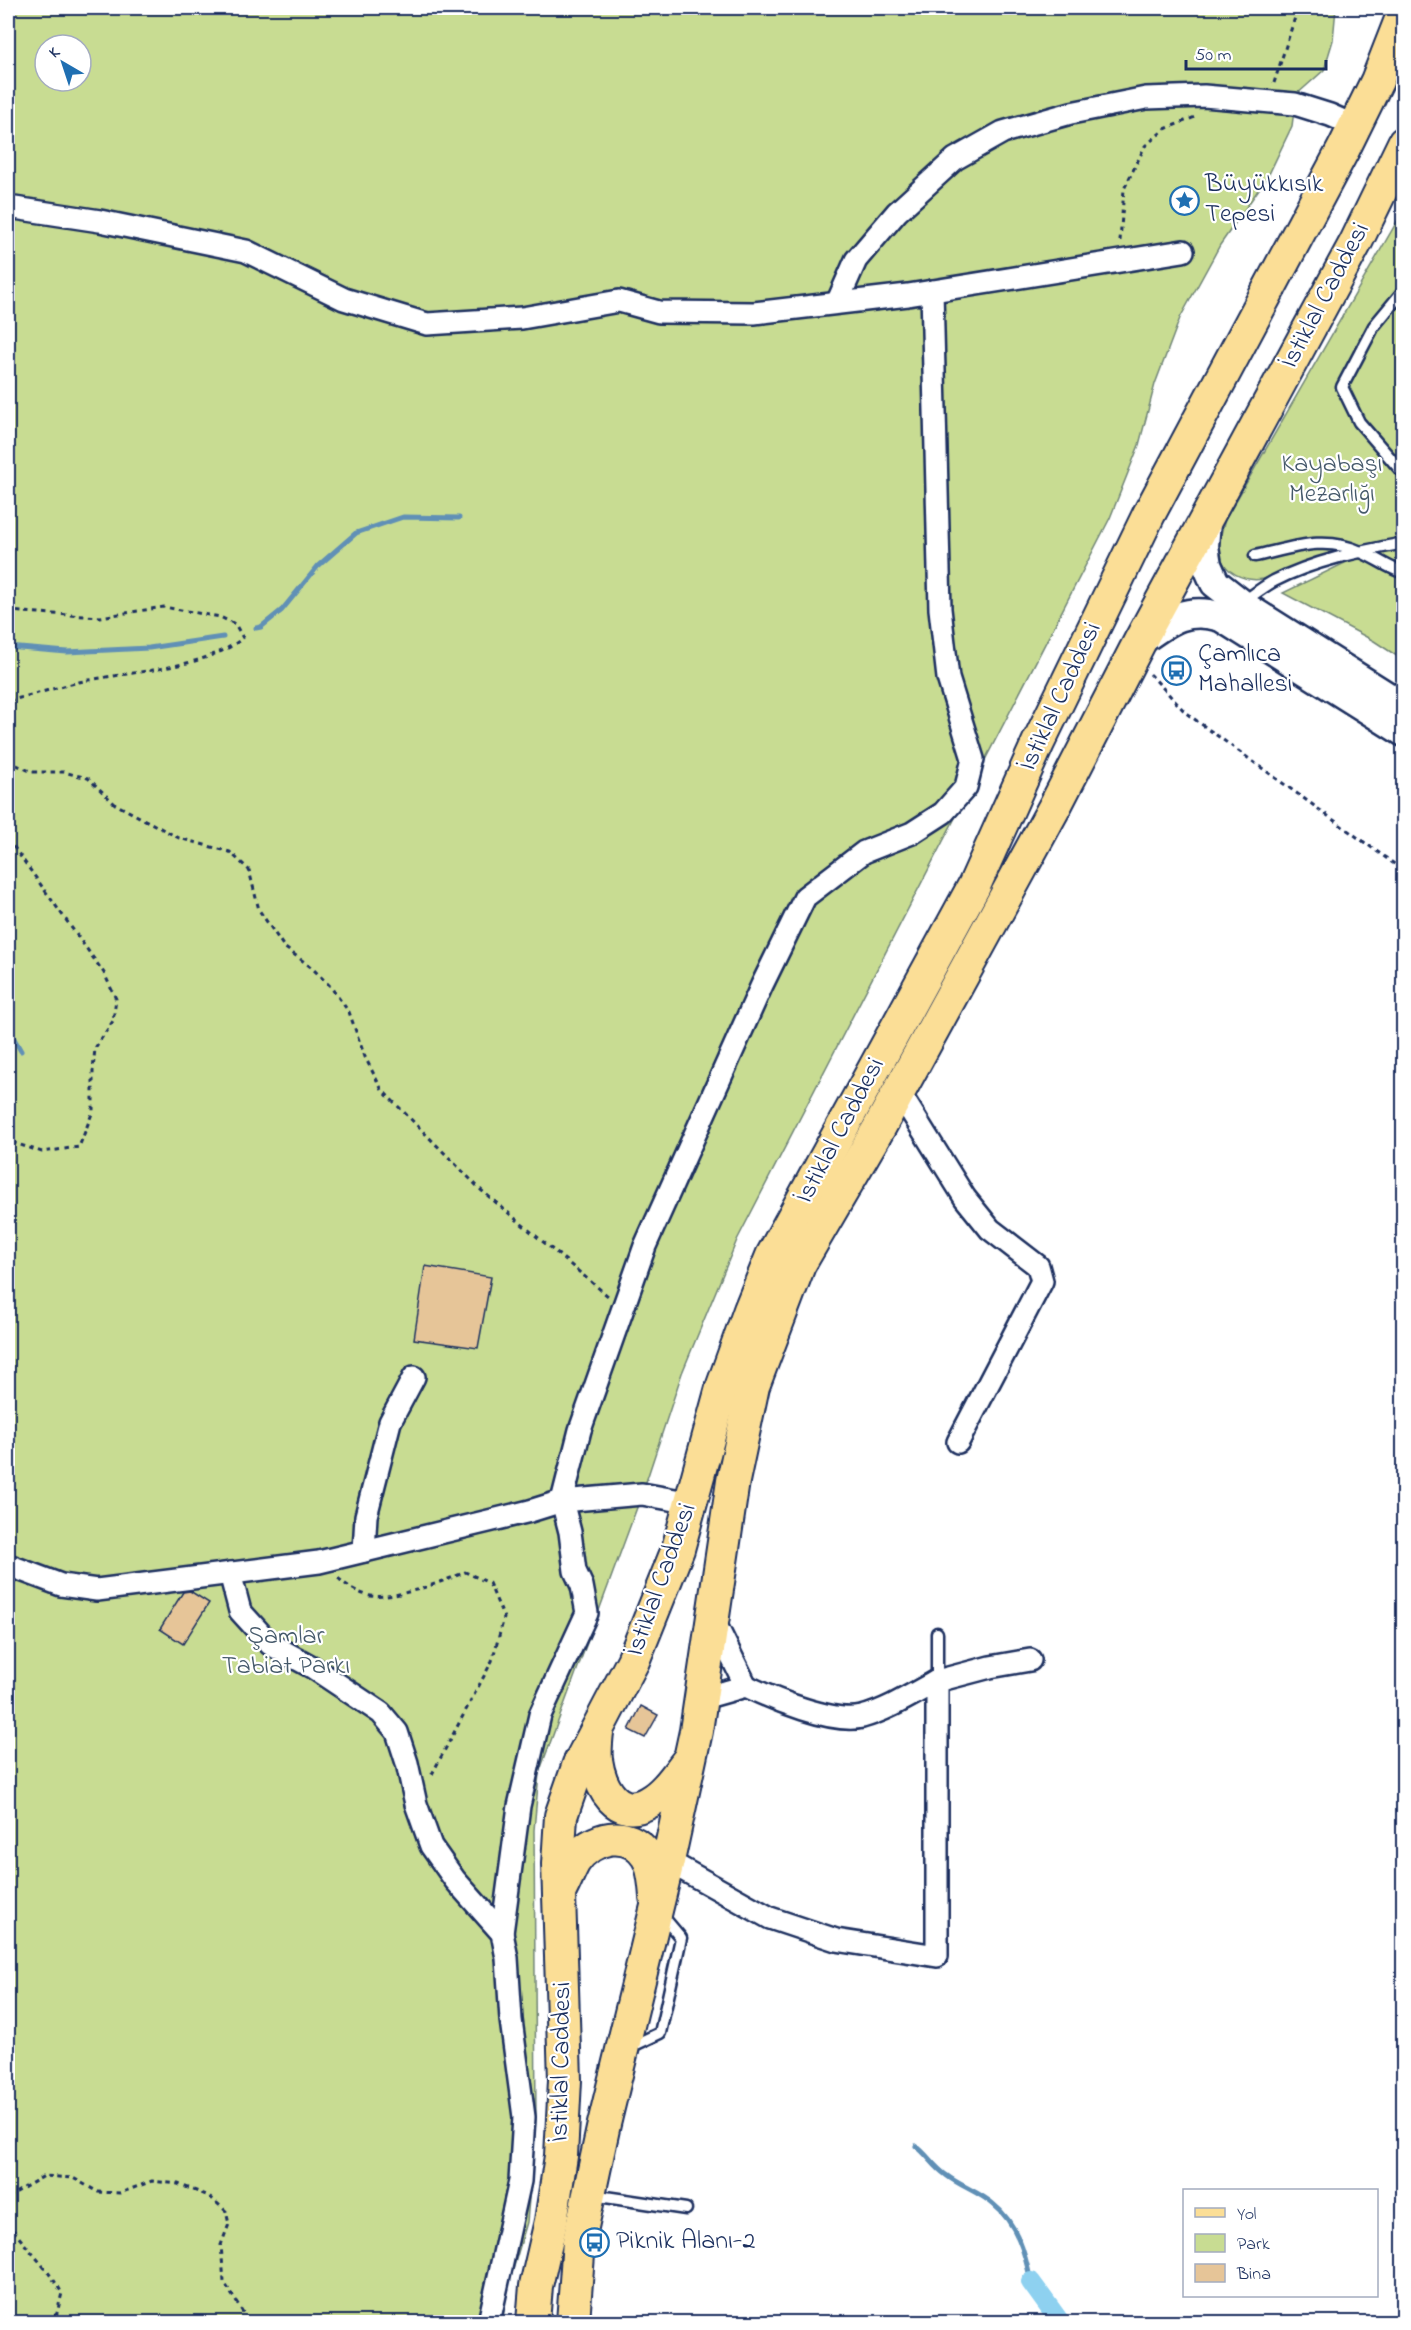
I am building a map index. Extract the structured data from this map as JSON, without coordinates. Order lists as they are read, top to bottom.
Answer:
{
  "streets": {
    "main road": ["İstiklal Caddesi"]
  },
  "parks": ["Kayabaşı Mezarlığı", "Şamlar Tabiat Parkı"],
  "places": {
    "place": ["Büyükkısık Tepesi"],
    "bus stop": ["Çamlıca Mahallesi", "Piknik Alanı-2"]
  },
  "legend": ["Yol", "Park", "Bina"],
  "scale_bar": "50 m",
  "north": "top left"
}
